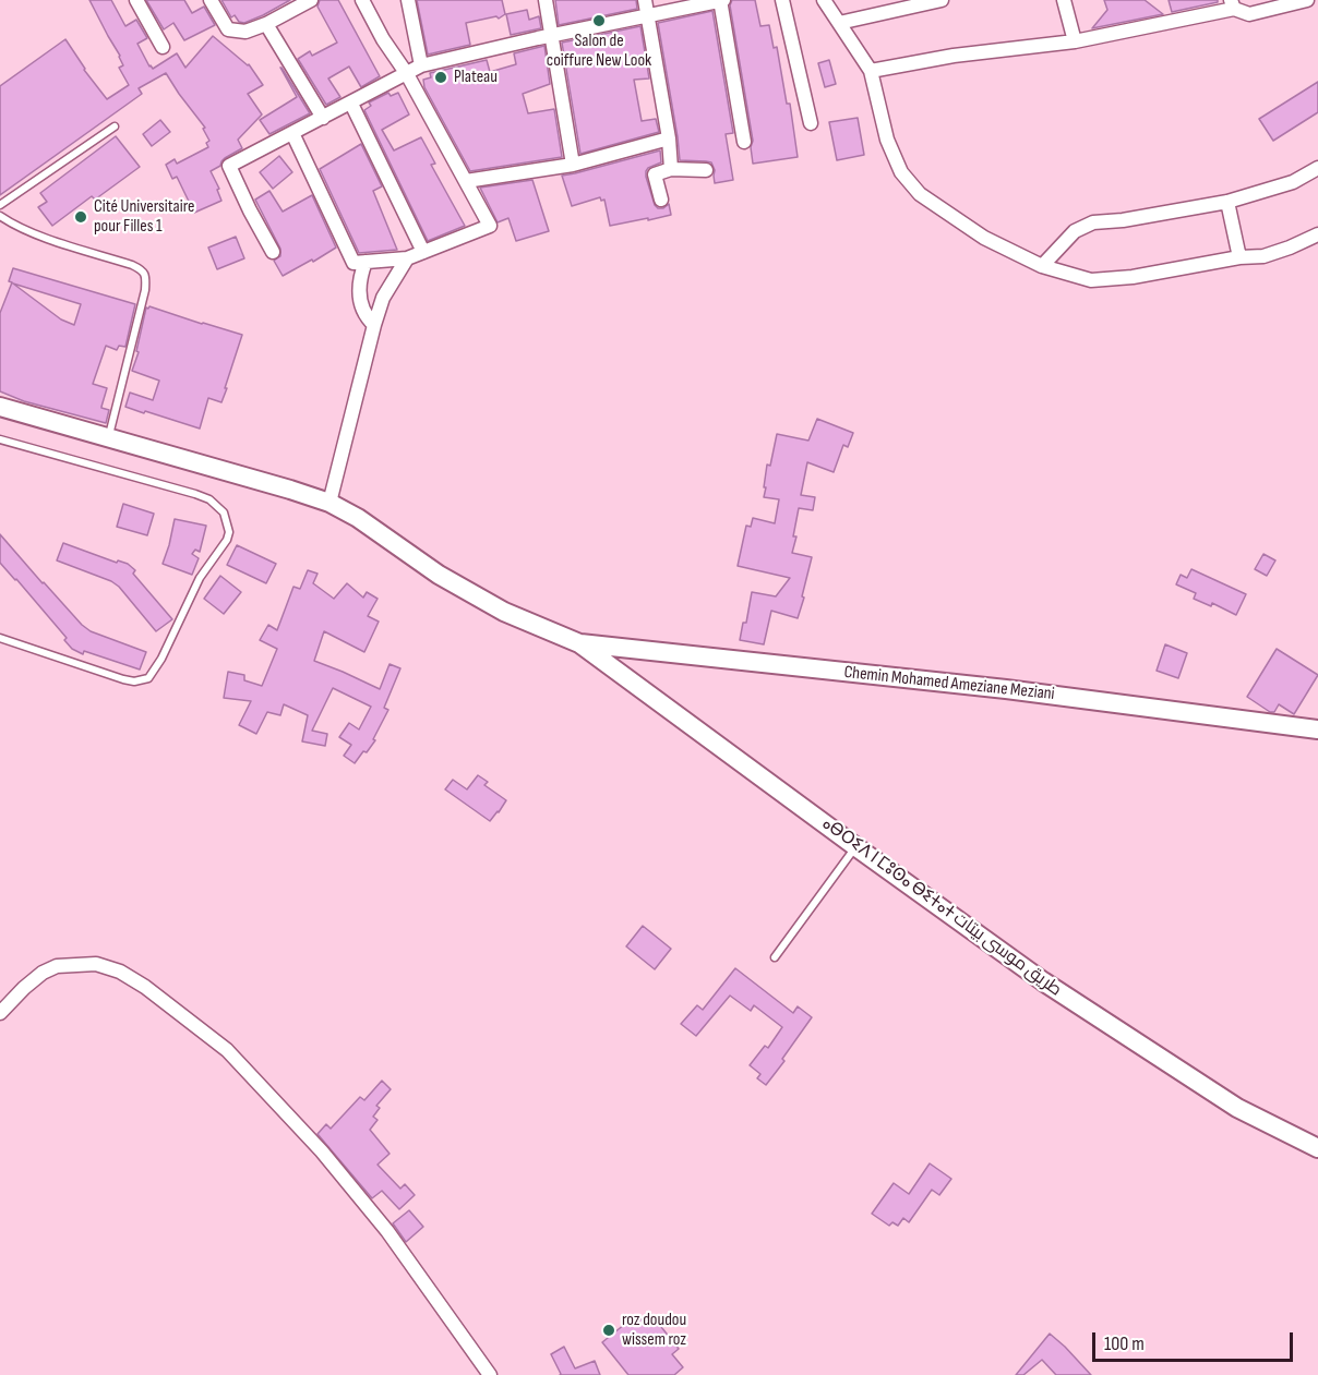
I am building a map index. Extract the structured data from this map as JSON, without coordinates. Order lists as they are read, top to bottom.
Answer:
{
  "streets": {
    "main road": ["Chemin Mohamed Ameziane Meziani", "ⴰⴱⵔⵉⴷ ⵏ ⵎⵓⵙⴰ ⴱⵉⵜⴰⵜ طريق موسى بيتات"]
  },
  "crossings": [
    ["Chemin Mohamed Ameziane Meziani", "ⴰⴱⵔⵉⴷ ⵏ ⵎⵓⵙⴰ ⴱⵉⵜⴰⵜ طريق موسى بيتات"]
  ],
  "places": [
    "Salon de coiffure New Look",
    "Plateau",
    "Cité Universitaire pour Filles 1",
    "roz doudou wissem roz"
  ],
  "scale_bar": "100 m"
}
